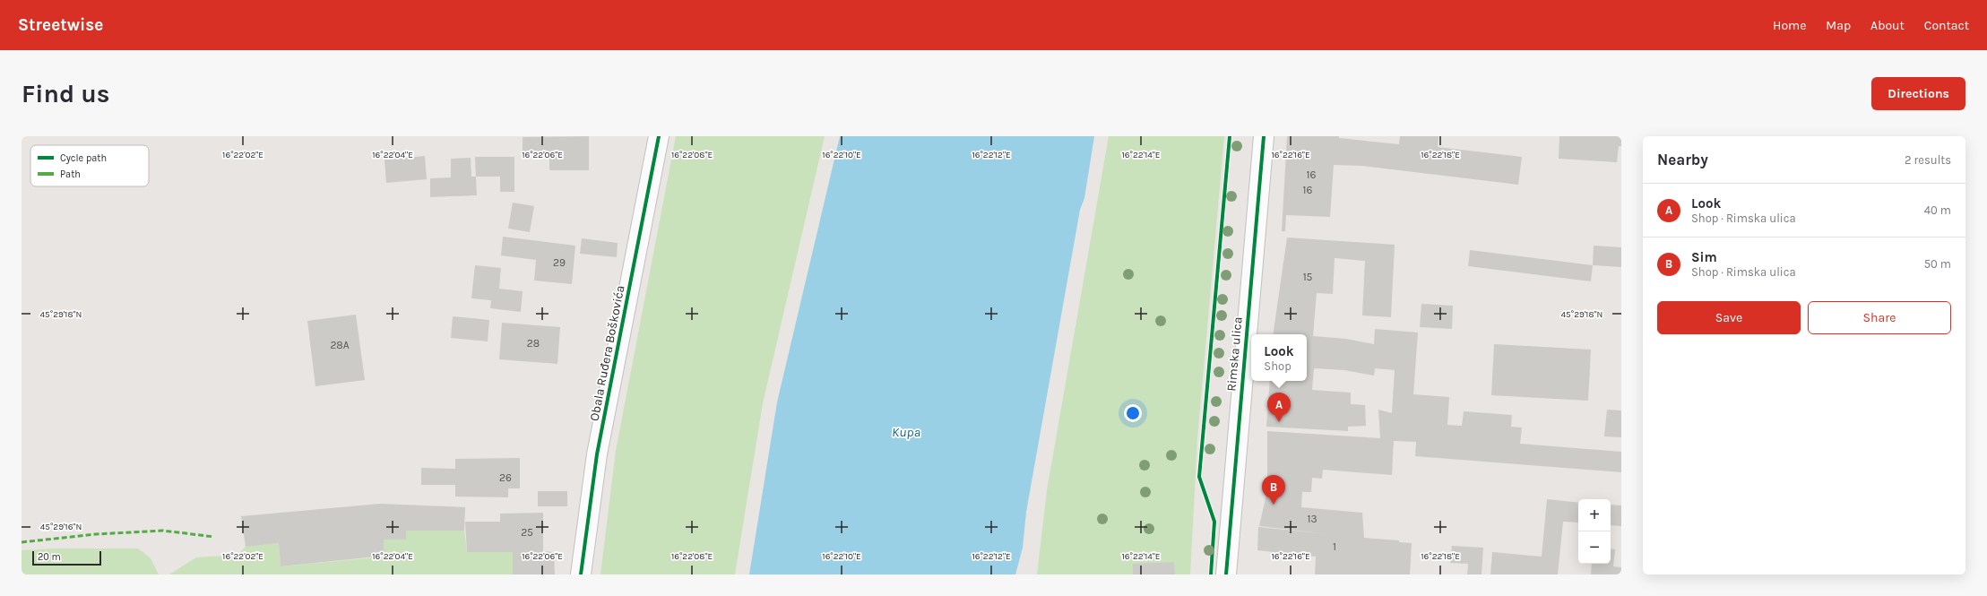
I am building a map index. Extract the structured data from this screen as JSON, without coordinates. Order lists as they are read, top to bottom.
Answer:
{
  "streets": {
    "street": ["Obala Ruđera Boškovića", "Rimska ulica"]
  },
  "water": ["Kupa"],
  "house_numbers": [
    "16",
    "16",
    "29",
    "15",
    "28",
    "28A",
    "26",
    "13",
    "25",
    "1"
  ],
  "legend": ["Cycle path", "Path"],
  "scale_bar": "20 m",
  "page": {
    "header": "Streetwise",
    "nav": [
      "Home",
      "Map",
      "About",
      "Contact"
    ],
    "buttons": [
      "Directions",
      ["Save", "Share"]
    ],
    "title": "Find us",
    "heading": ["Nearby", "2 results"],
    "list": [
      {
        "mark": "A",
        "name": "Look",
        "note": "Shop · Rimska ulica",
        "value": "40 m"
      },
      {
        "mark": "B",
        "name": "Sim",
        "note": "Shop · Rimska ulica",
        "value": "50 m"
      }
    ],
    "popup": ["Look", "Shop"],
    "pins": ["A", "B"],
    "map_buttons": ["+", "−"],
    "scale": "20 m"
  },
  "coordinates": [
    "16°22'02\"E",
    "16°22'04\"E",
    "16°22'06\"E",
    "16°22'08\"E",
    "16°22'10\"E",
    "16°22'12\"E",
    "16°22'14\"E",
    "16°22'16\"E",
    "16°22'18\"E",
    "45°29'18\"N",
    "45°29'16\"N"
  ]
}
